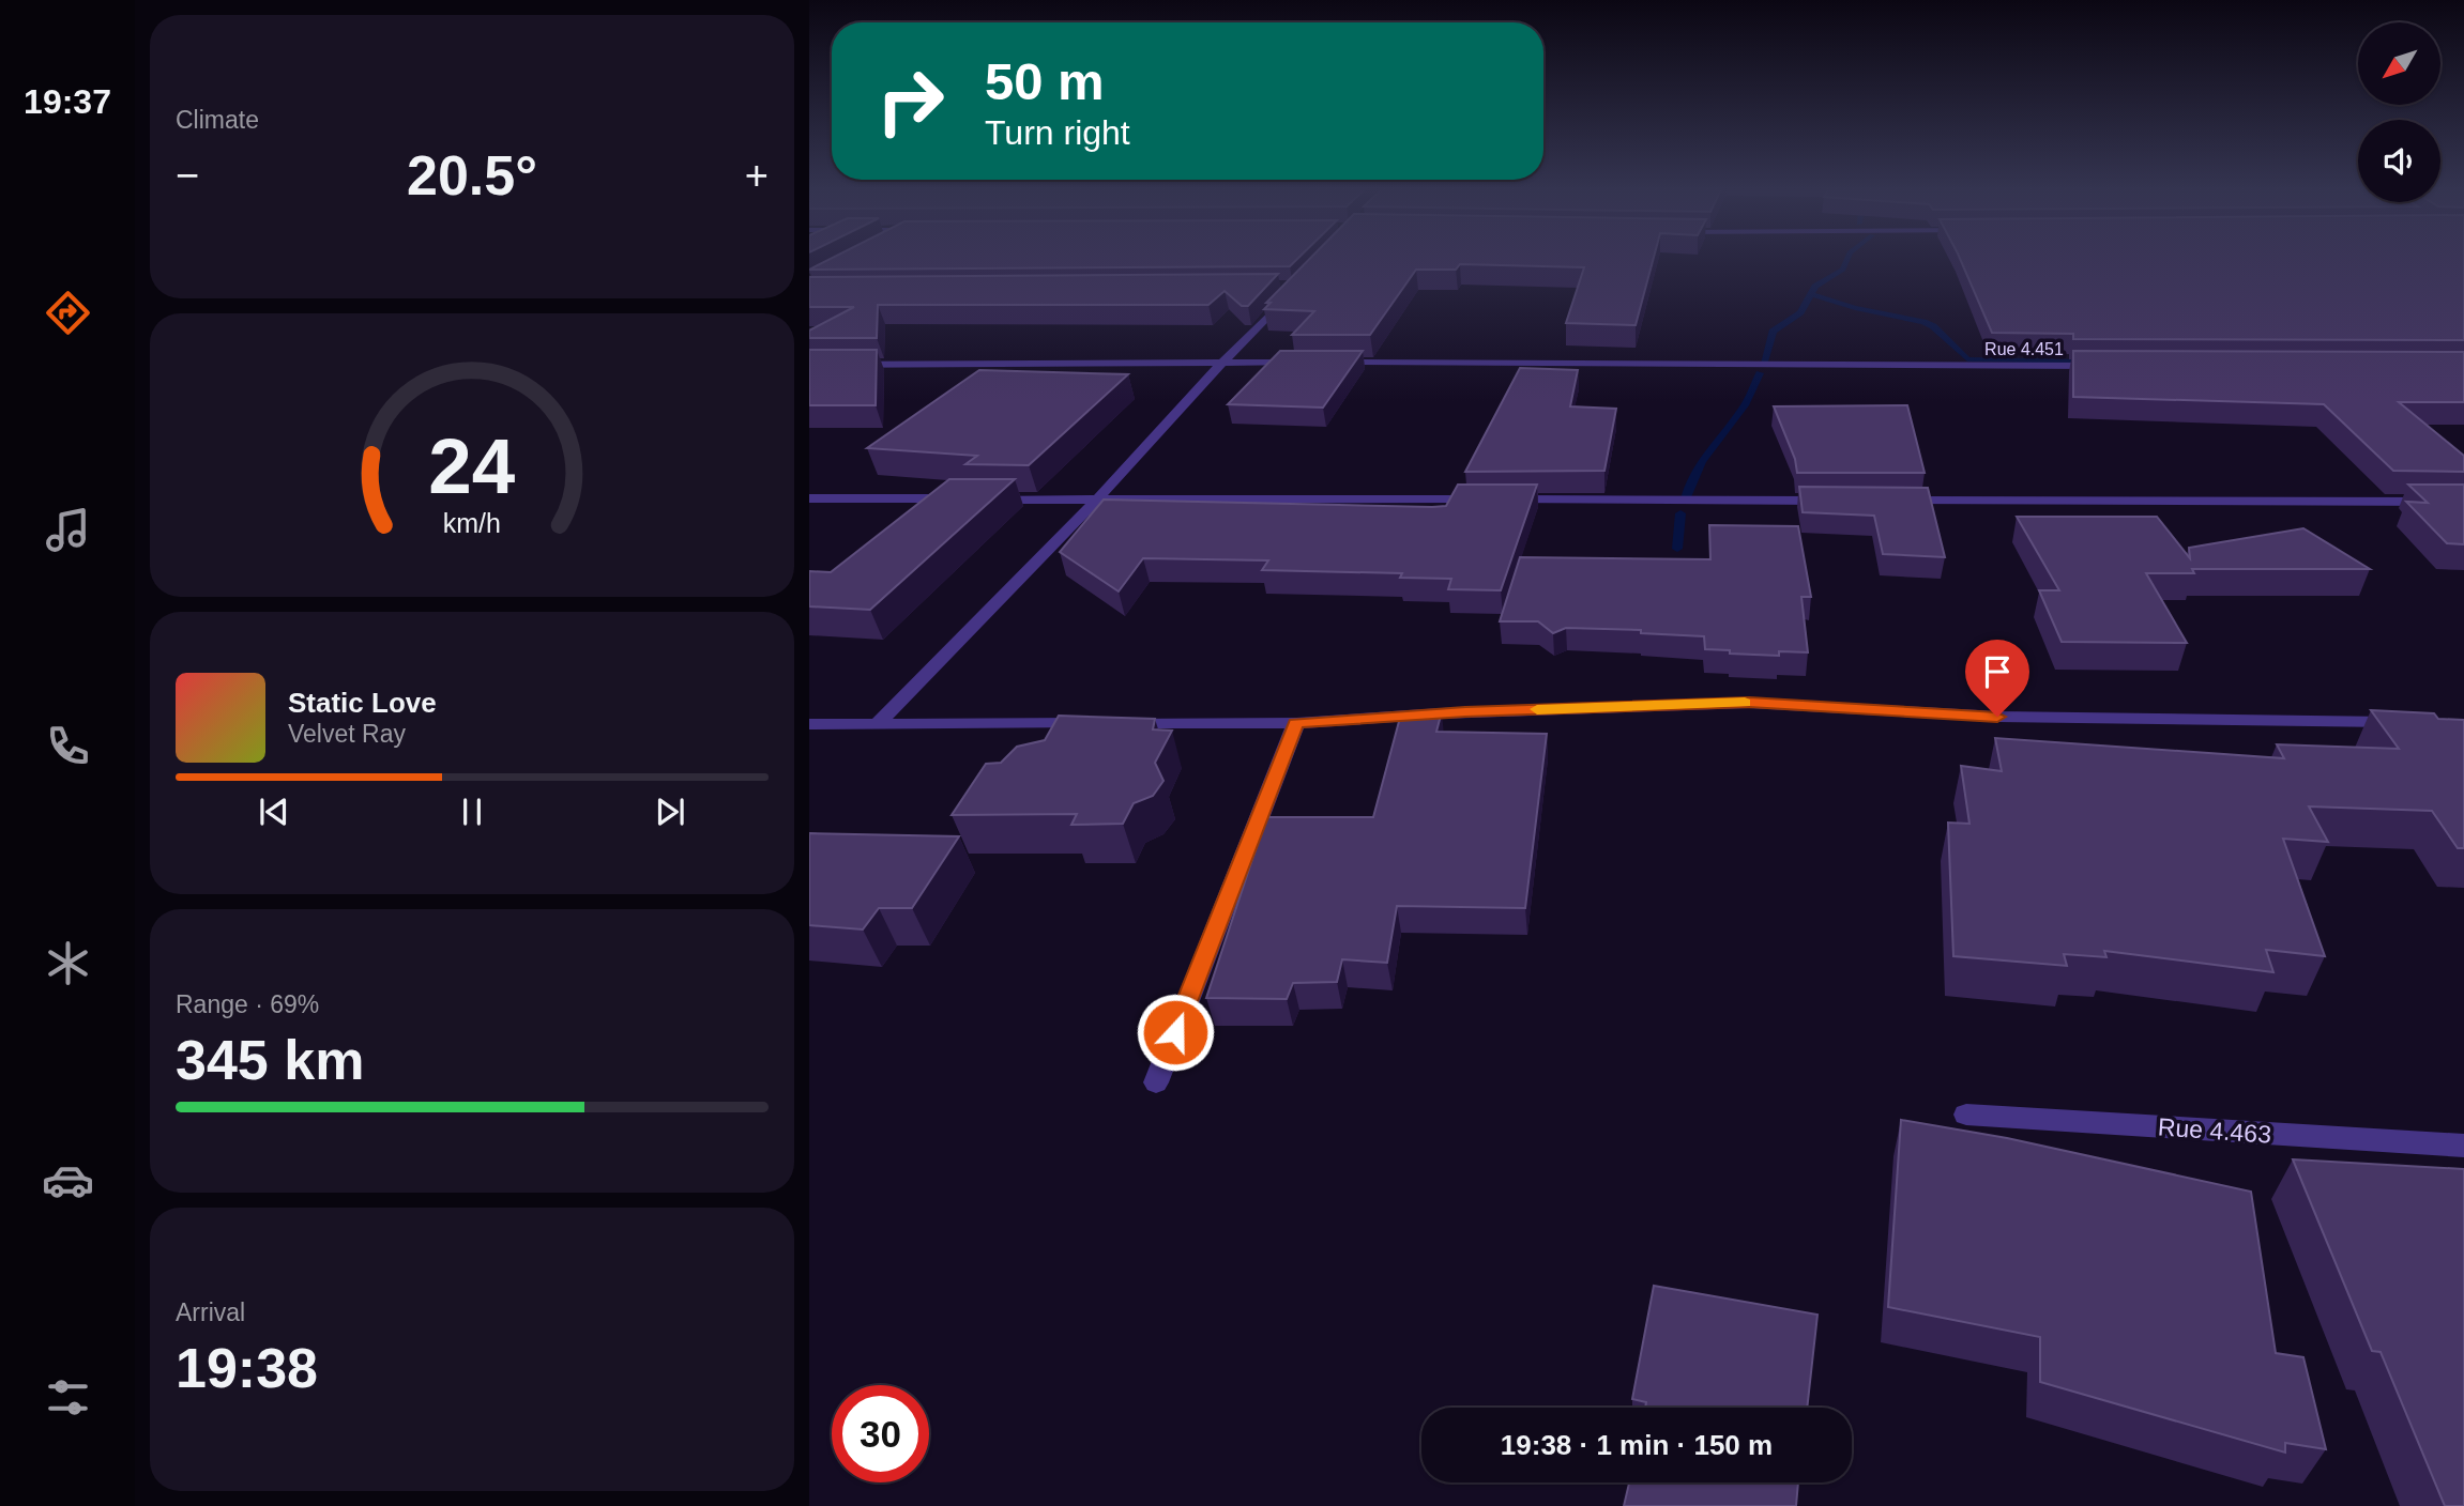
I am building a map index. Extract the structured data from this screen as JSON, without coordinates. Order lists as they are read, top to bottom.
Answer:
{
  "streets": {
    "street": ["Rue 4.451", "Rue 4.463"]
  },
  "north": "bottom left",
  "page": {
    "tabs": "19:37",
    "tile": [
      "Climate",
      ["Range · 69%", "345 km"],
      ["Arrival", "19:38"]
    ],
    "turn": ["50 m", "Turn right"],
    "heat": ["−", "20.5°", "+"],
    "song": ["Static Love", "Velvet Ray"],
    "limit": "30",
    "trip": "19:38 · 1 min · 150 m",
    "gauge": ["24", "km/h"]
  }
}
